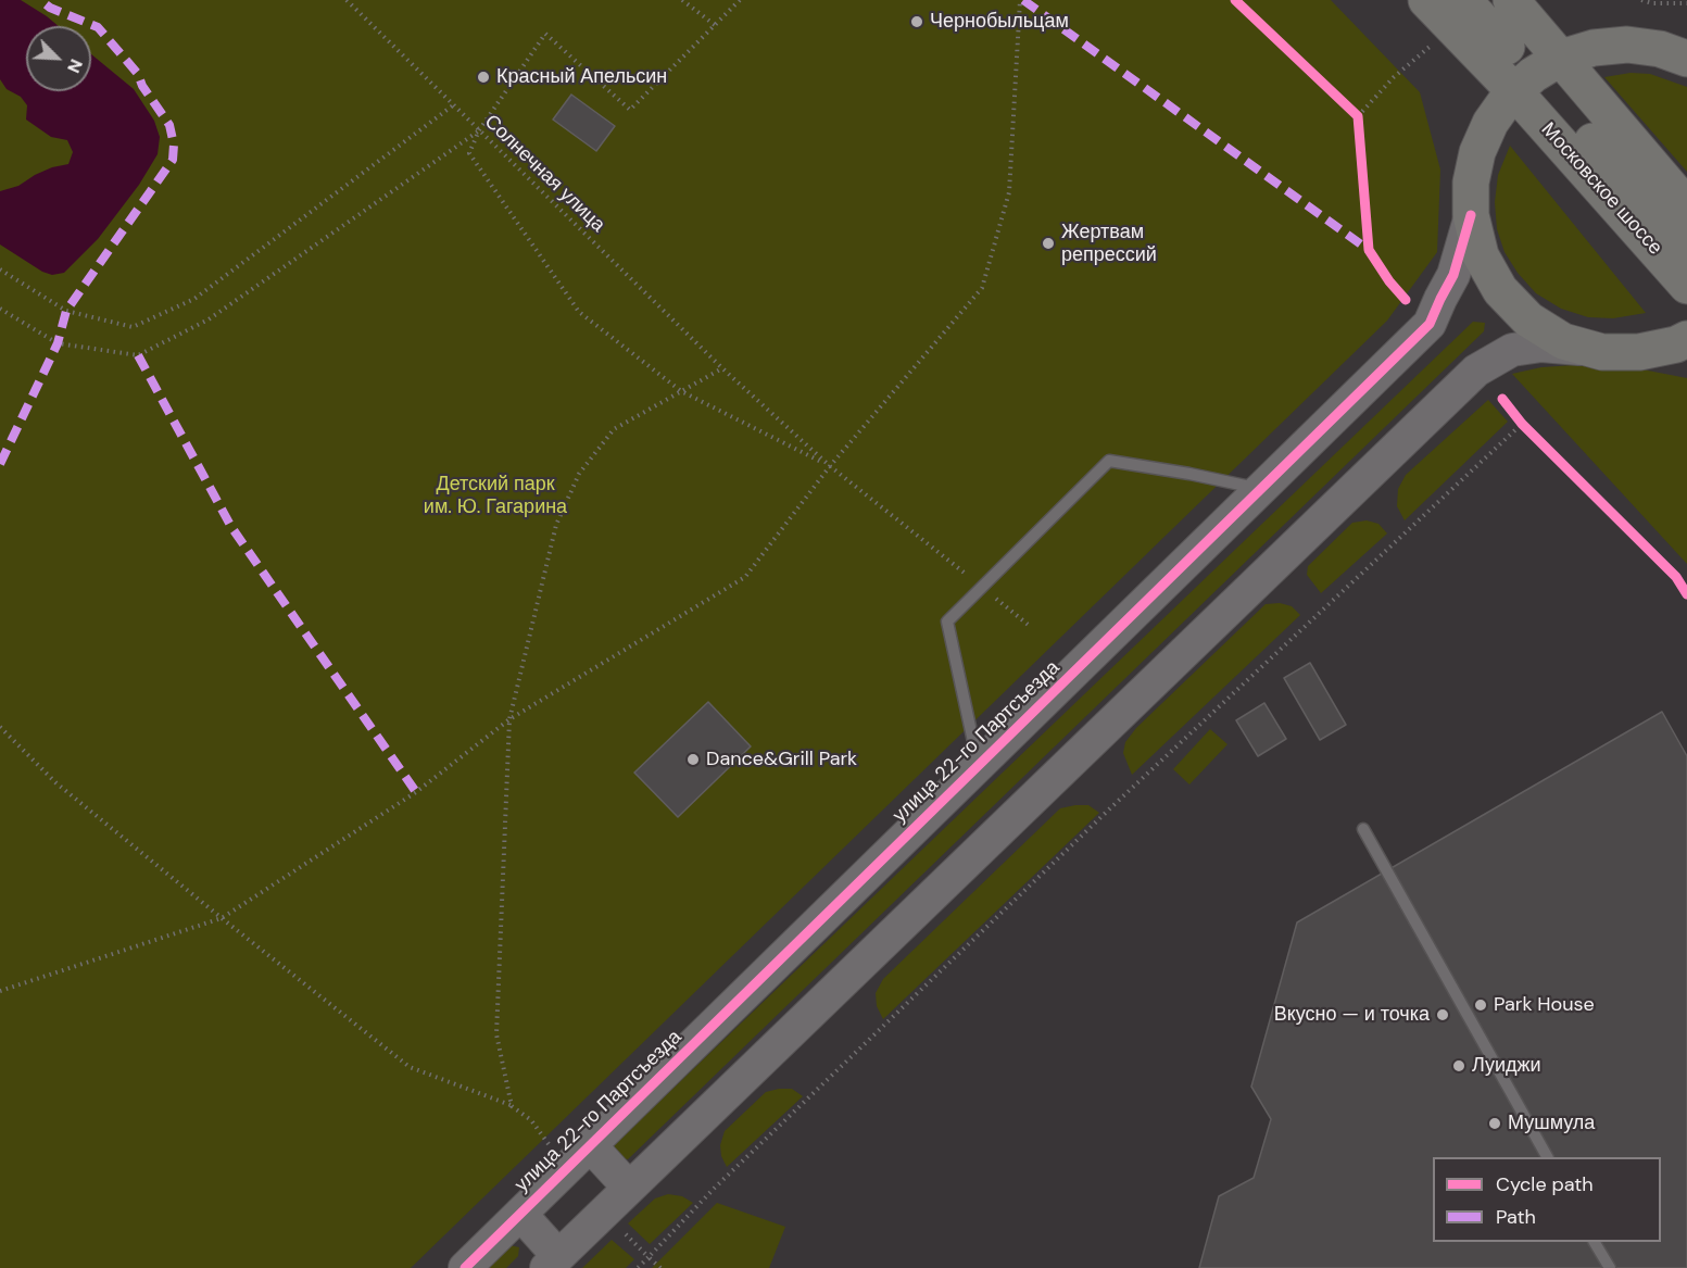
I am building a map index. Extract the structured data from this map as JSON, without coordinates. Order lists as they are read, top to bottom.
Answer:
{
  "streets": {
    "main road": ["Московское шоссе"],
    "street": ["улица 22-го Партсъезда"],
    "path": ["Солнечная улица"]
  },
  "parks": ["Детский парк им. Ю. Гагарина"],
  "places": [
    "Чернобыльцам",
    "Красный Апельсин",
    "Жертвам репрессий",
    "Dance&Grill Park",
    "Park House",
    "Вкусно — и точка",
    "Луиджи",
    "Мушмула"
  ],
  "legend": ["Cycle path", "Path"],
  "north": "bottom right"
}
